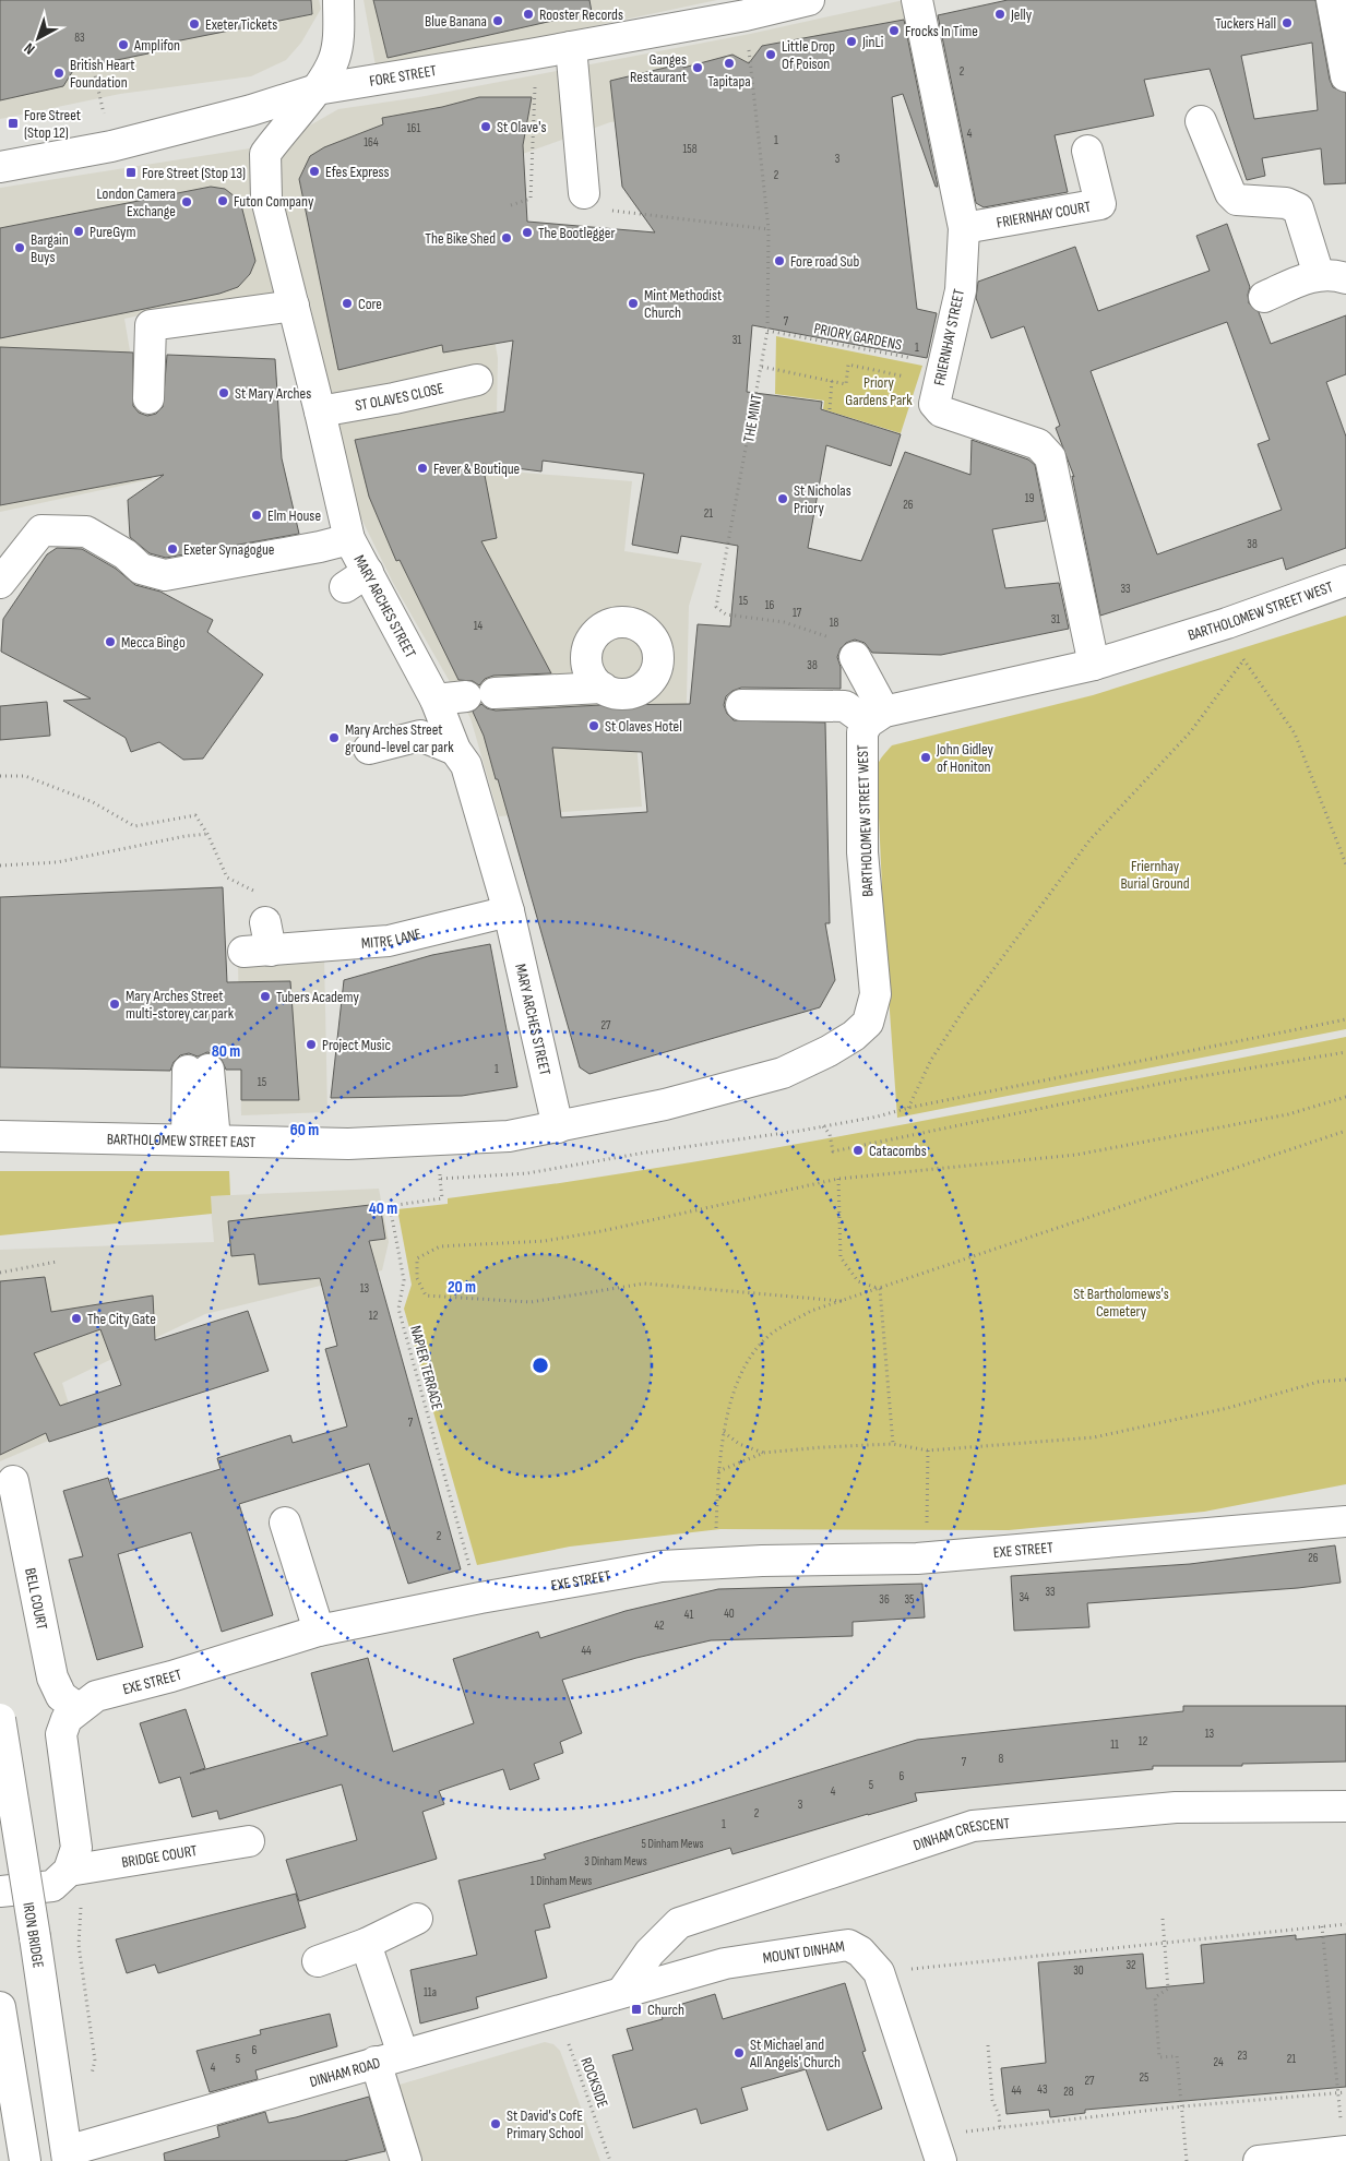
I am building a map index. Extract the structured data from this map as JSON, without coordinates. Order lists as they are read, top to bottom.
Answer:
{
  "streets": {
    "street": [
      "FORE STREET",
      "FRIERNHAY COURT",
      "FRIERNHAY STREET",
      "ST OLAVES CLOSE",
      "MARY ARCHES STREET",
      "BARTHOLOMEW STREET WEST",
      "MITRE LANE",
      "BARTHOLOMEW STREET EAST",
      "EXE STREET",
      "BELL COURT",
      "DINHAM CRESCENT",
      "BRIDGE COURT",
      "IRON BRIDGE",
      "MOUNT DINHAM",
      "DINHAM ROAD"
    ],
    "path": [
      "PRIORY GARDENS",
      "THE MINT",
      "NAPIER TERRACE",
      "ROCKSIDE"
    ]
  },
  "crossings": [
    ["FORE STREET", "THE MINT"],
    ["FORE STREET", "MARY ARCHES STREET"],
    ["FRIERNHAY COURT", "FRIERNHAY STREET"],
    ["PRIORY GARDENS", "FRIERNHAY STREET"],
    ["PRIORY GARDENS", "THE MINT"],
    ["FRIERNHAY STREET", "BARTHOLOMEW STREET WEST"],
    ["ST OLAVES CLOSE", "MARY ARCHES STREET"],
    ["MARY ARCHES STREET", "BARTHOLOMEW STREET WEST"],
    ["MARY ARCHES STREET", "MITRE LANE"],
    ["MARY ARCHES STREET", "BARTHOLOMEW STREET EAST"],
    ["BARTHOLOMEW STREET WEST", "BARTHOLOMEW STREET EAST"],
    ["EXE STREET", "BELL COURT"],
    ["EXE STREET", "BRIDGE COURT"],
    ["DINHAM CRESCENT", "MOUNT DINHAM"],
    ["DINHAM CRESCENT", "DINHAM ROAD"],
    ["IRON BRIDGE", "DINHAM ROAD"],
    ["MOUNT DINHAM", "DINHAM ROAD"],
    ["DINHAM ROAD", "ROCKSIDE"]
  ],
  "parks": ["Priory Gardens Park", "Friernhay Burial Ground", "St Bartholomews's Cemetery"],
  "places": {
    "other": [
      "Rooster Records",
      "Jelly",
      "Blue Banana",
      "Tuckers Hall",
      "Exeter Tickets",
      "Frocks In Time",
      "JinLi",
      "Amplifon",
      "Little Drop Of Poison",
      "Tapitapa",
      "Ganges Restaurant",
      "British Heart Foundation",
      "St Olave's",
      "Efes Express",
      "Futon Company",
      "London Camera Exchange",
      "PureGym",
      "The Bootlegger",
      "The Bike Shed",
      "Bargain Buys",
      "Fore road Sub",
      "Core",
      "Mint Methodist Church",
      "St Mary Arches",
      "Fever & Boutique",
      "St Nicholas Priory",
      "Elm House",
      "Exeter Synagogue",
      "Mecca Bingo",
      "St Olaves Hotel",
      "Mary Arches Street ground-level car park",
      "John Gidley of Honiton",
      "Tubers Academy",
      "Mary Arches Street multi-storey car park",
      "Project Music",
      "Catacombs",
      "The City Gate",
      "St Michael and All Angels' Church",
      "St David's CofE Primary School"
    ],
    "transit": ["Fore Street (Stop 12)", "Fore Street (Stop 13)", "Church"]
  },
  "house_numbers": [
    "83",
    "2",
    "161",
    "4",
    "1",
    "164",
    "158",
    "3",
    "2",
    "7",
    "31",
    "1",
    "19",
    "26",
    "21",
    "38",
    "33",
    "15",
    "16",
    "17",
    "31",
    "18",
    "14",
    "38",
    "27",
    "1",
    "15",
    "13",
    "12",
    "7",
    "2",
    "26",
    "33",
    "34",
    "36",
    "35",
    "40",
    "41",
    "42",
    "44",
    "13",
    "12",
    "11",
    "8",
    "7",
    "6",
    "5",
    "4",
    "3",
    "2",
    "1",
    "5 Dinham Mews",
    "3 Dinham Mews",
    "1 Dinham Mews",
    "32",
    "30",
    "11a",
    "6",
    "23",
    "5",
    "21",
    "24",
    "4",
    "25",
    "27",
    "43",
    "44",
    "28"
  ],
  "north": "bottom left",
  "rings": [
    "80 m",
    "60 m",
    "40 m",
    "20 m"
  ]
}
